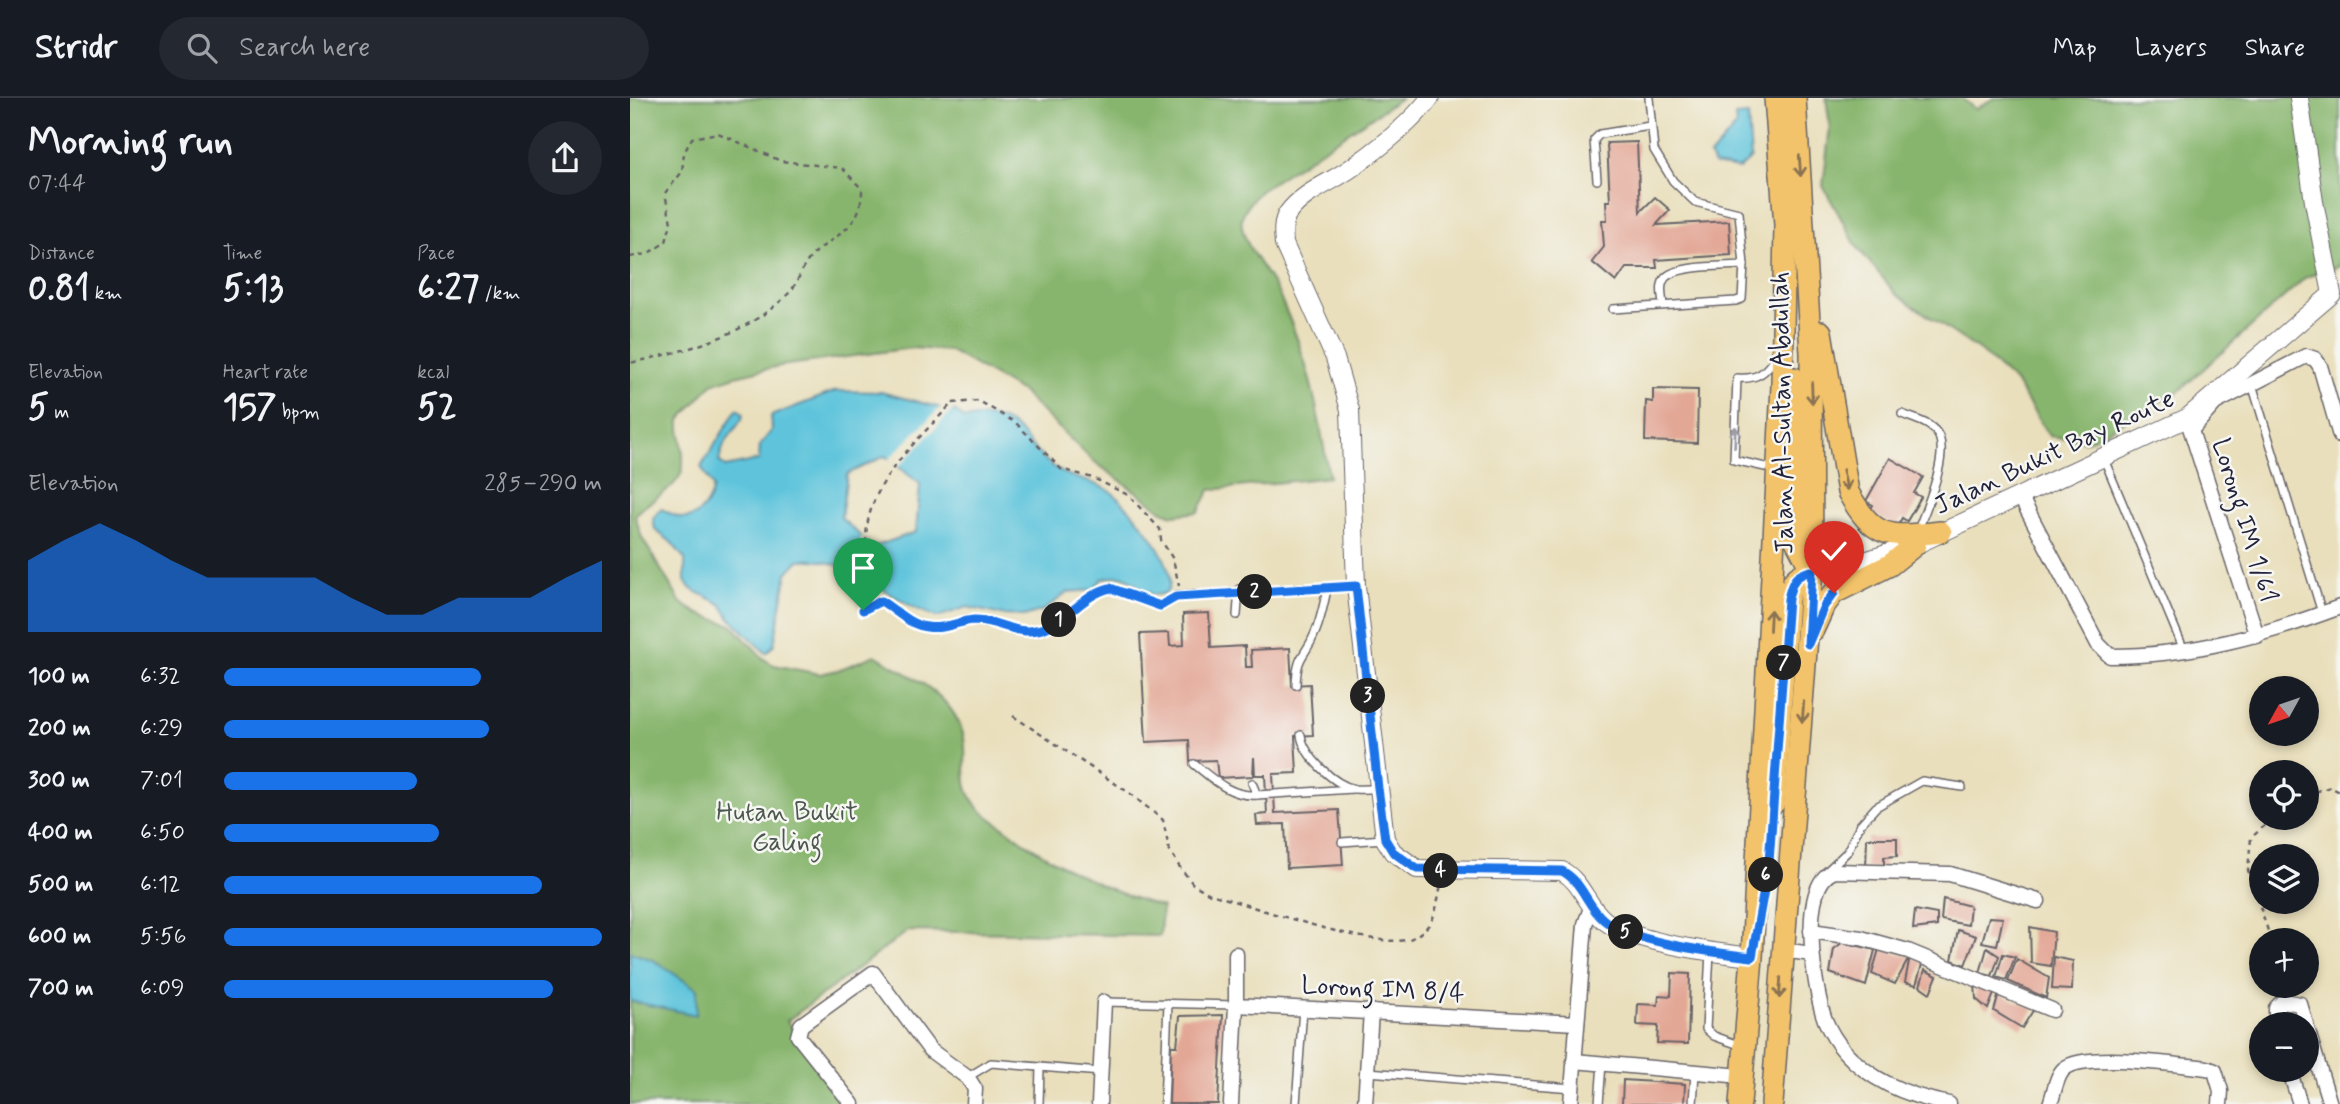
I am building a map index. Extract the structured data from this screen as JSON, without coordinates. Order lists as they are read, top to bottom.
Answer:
{
  "streets": {
    "main road": ["Jalan Al-Sultan Abdullah"],
    "street": ["Jalan Bukit Bay Route", "Lorong IM 1/61", "Lorong IM 8/4"]
  },
  "crossings": [
    ["Jalan Bukit Bay Route", "Lorong IM 1/61"]
  ],
  "parks": ["Hutan Bukit Galing"],
  "north": "bottom left",
  "page": {
    "header": "Stridr",
    "search": "Search here",
    "nav": ["Map", "Layers", "Share"],
    "heading": ["Morning run", "07:44"],
    "stats": [
      ["Distance", "0.81 km"],
      ["Time", "5:13"],
      ["Pace", "6:27 /km"],
      ["Elevation", "5 m"],
      ["Heart rate", "157 bpm"],
      ["kcal", "52"]
    ],
    "chart": ["Elevation", "285–290 m"],
    "pins": [
      "2",
      "1",
      "7",
      "3",
      "4",
      "6",
      "5"
    ],
    "list": [
      {
        "name": "100 m",
        "note": "6:32"
      },
      {
        "name": "200 m",
        "note": "6:29"
      },
      {
        "name": "300 m",
        "note": "7:01"
      },
      {
        "name": "400 m",
        "note": "6:50"
      },
      {
        "name": "500 m",
        "note": "6:12"
      },
      {
        "name": "600 m",
        "note": "5:56"
      },
      {
        "name": "700 m",
        "note": "6:09"
      }
    ],
    "map_buttons": ["+", "−"]
  }
}
